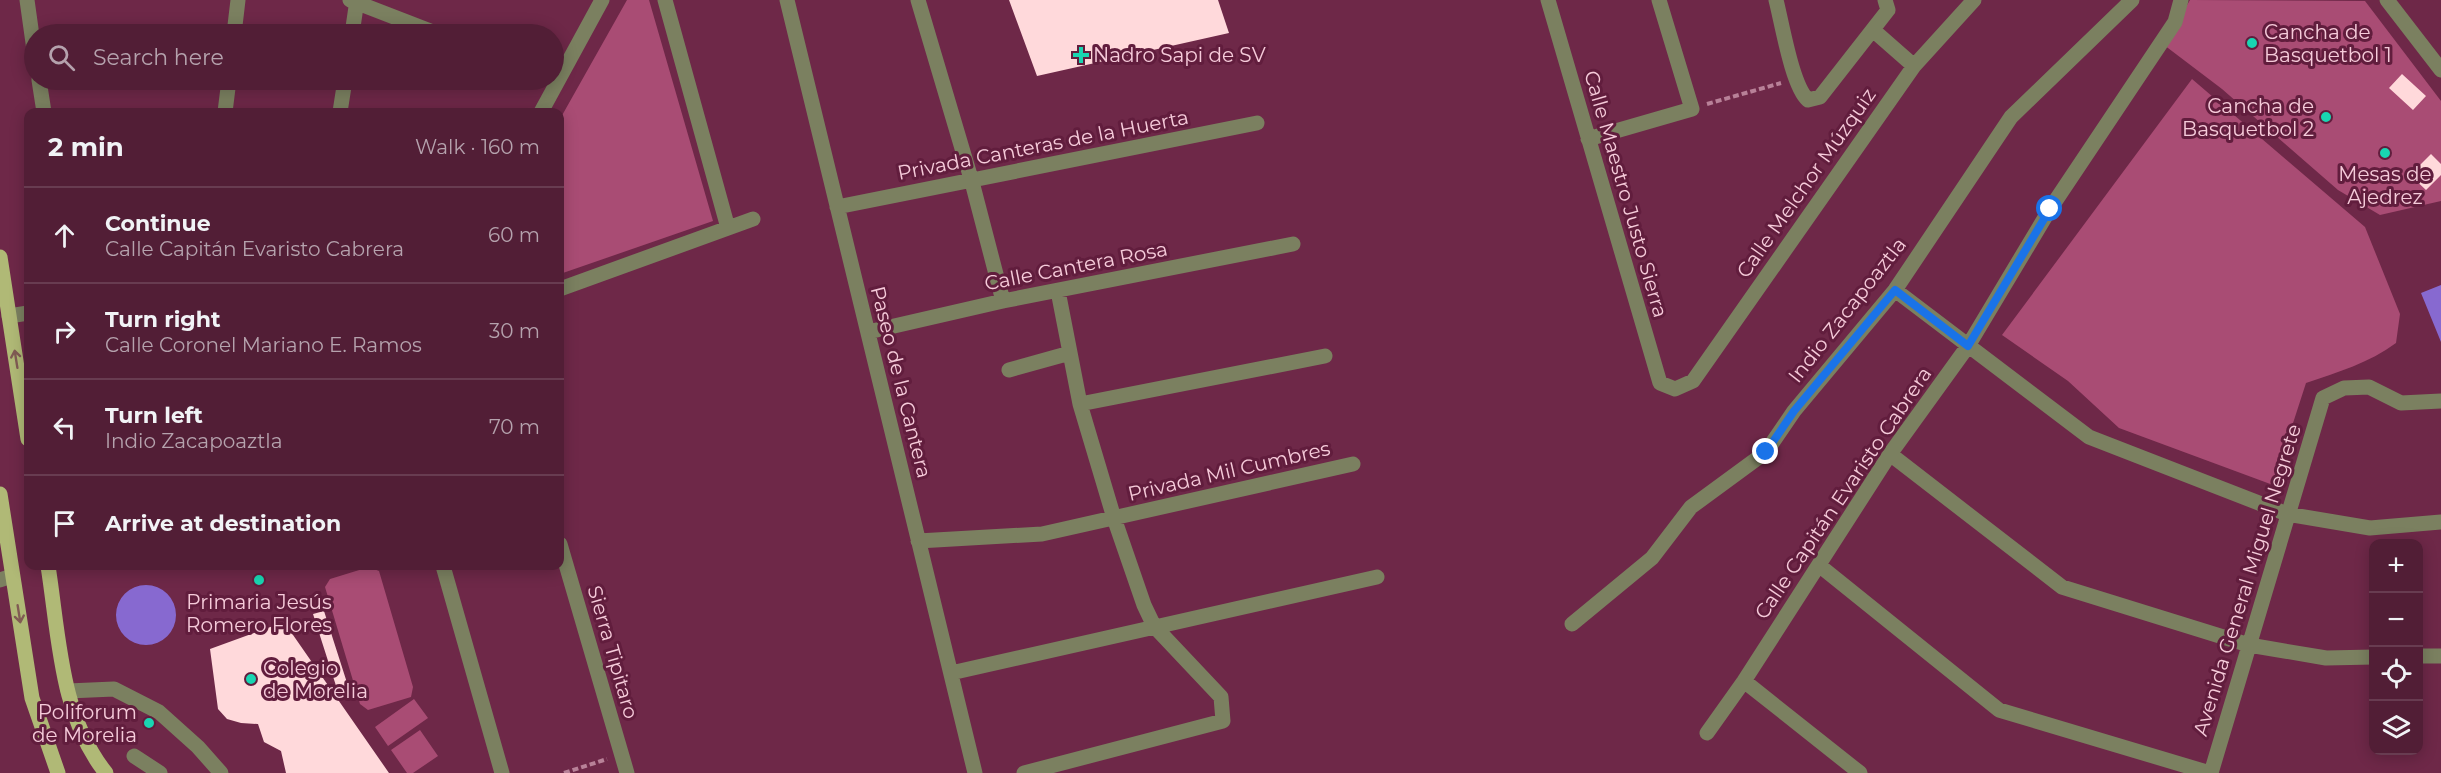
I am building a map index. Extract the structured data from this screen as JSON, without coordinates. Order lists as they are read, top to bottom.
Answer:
{
  "streets": {
    "street": [
      "Privada Canteras de la Huerta",
      "Calle Melchor Múzquiz",
      "Calle Maestro Justo Sierra",
      "Calle Cantera Rosa",
      "Indio Zacapoaztla",
      "Paseo de la Cantera",
      "Privada Mil Cumbres",
      "Calle Capitán Evaristo Cabrera",
      "Avenida General Miguel Negrete",
      "Sierra Tipitaro"
    ]
  },
  "crossings": [
    ["Privada Canteras de la Huerta", "Paseo de la Cantera"],
    ["Calle Melchor Múzquiz", "Calle Maestro Justo Sierra"],
    ["Calle Cantera Rosa", "Paseo de la Cantera"],
    ["Paseo de la Cantera", "Privada Mil Cumbres"]
  ],
  "places": {
    "other": [
      "Cancha de Basquetbol 1",
      "Cancha de Basquetbol 2",
      "Mesas de Ajedrez",
      "Primaria Jesús Romero Flores",
      "Colegio de Morelia",
      "Poliforum de Morelia"
    ],
    "health": ["Nadro Sapi de SV"]
  },
  "page": {
    "search": "Search here",
    "heading": ["2 min", "Walk · 160 m"],
    "list": [
      ["Continue", "Calle Capitán Evaristo Cabrera", "60 m"],
      ["Turn right", "Calle Coronel Mariano E. Ramos", "30 m"],
      ["Turn left", "Indio Zacapoaztla", "70 m"],
      "Arrive at destination"
    ],
    "map_buttons": ["+", "−"]
  }
}
